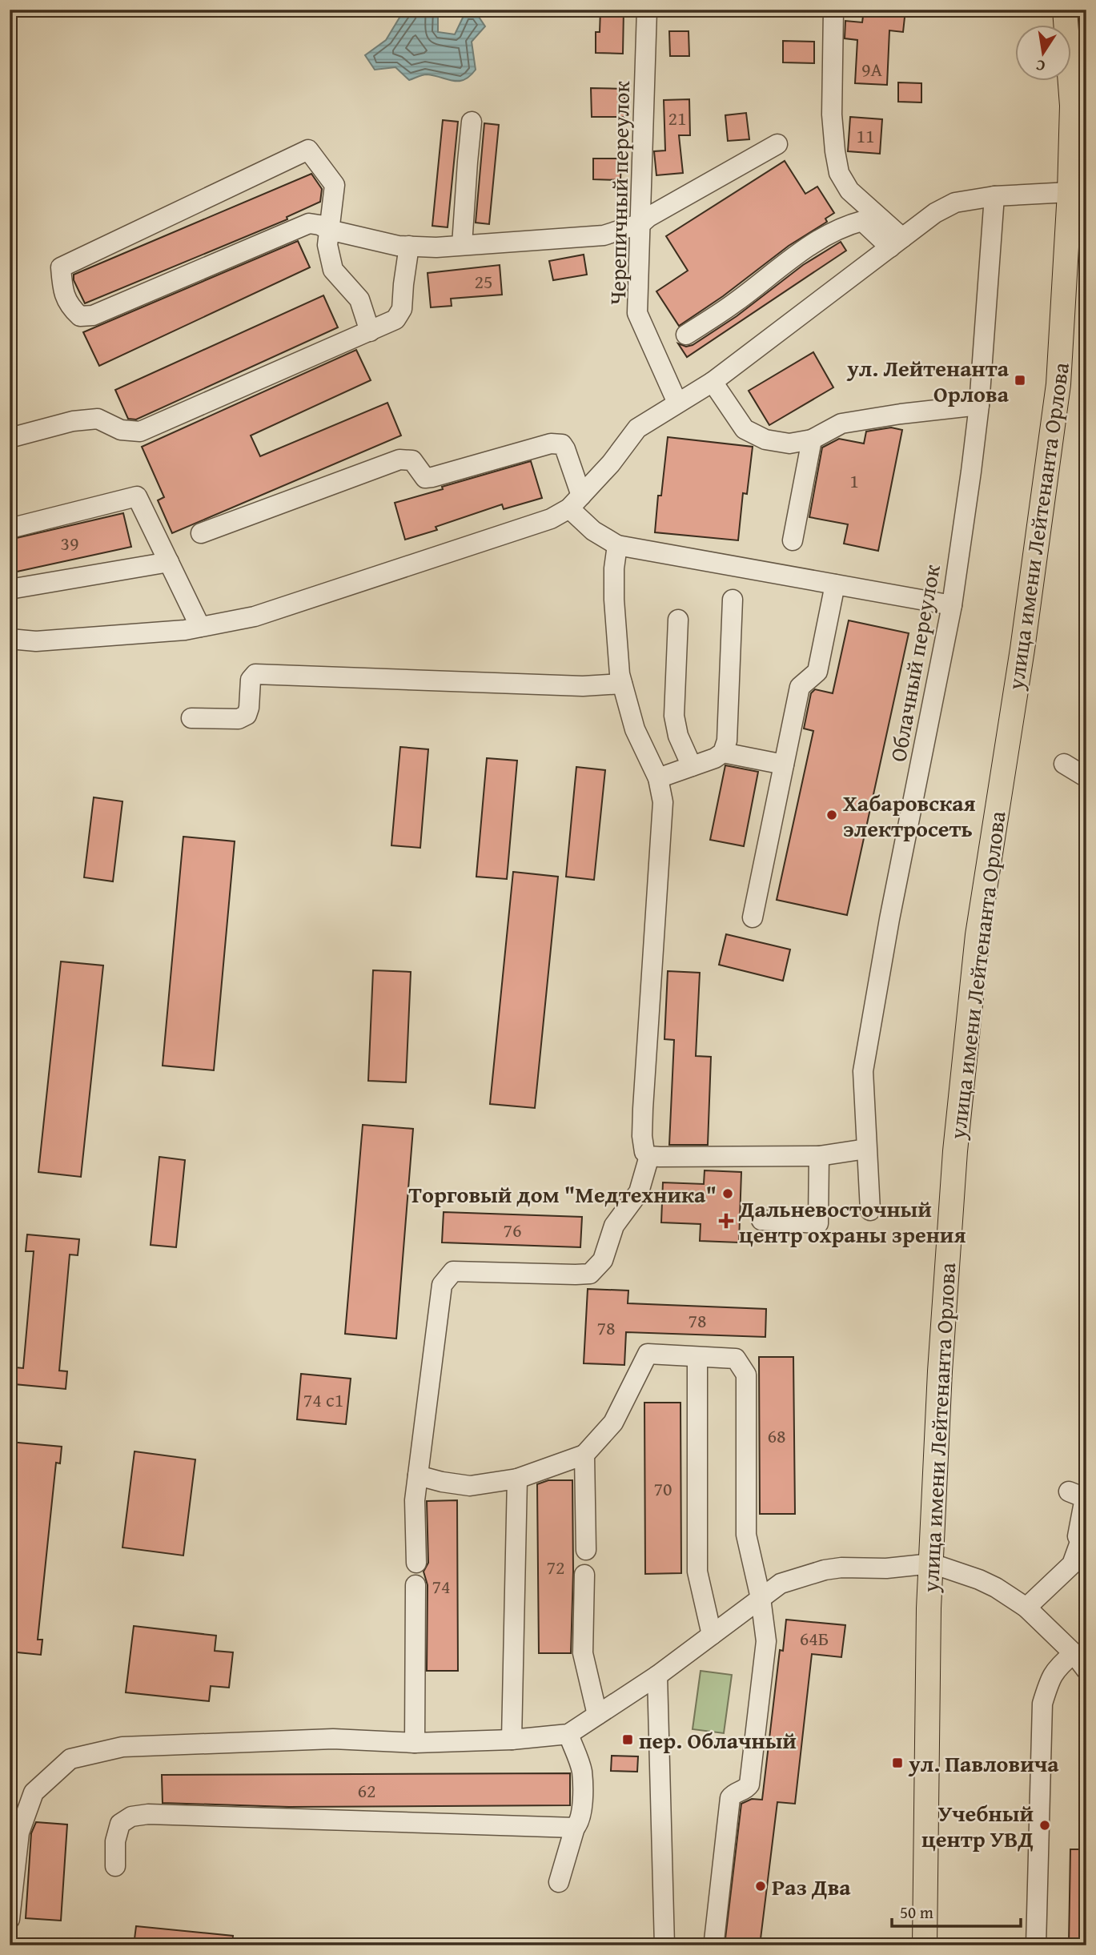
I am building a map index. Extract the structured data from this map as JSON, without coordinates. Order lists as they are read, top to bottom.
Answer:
{
  "streets": {
    "main road": ["улица имени Лейтенанта Орлова"],
    "street": ["Черепичный переулок", "Облачный переулок"]
  },
  "places": {
    "transit": ["ул. Лейтенанта Орлова", "пер. Облачный", "ул. Павловича"],
    "other": [
      "Хабаровская электросеть",
      "Торговый дом \"Медтехника\"",
      "Учебный центр УВД",
      "Раз Два"
    ],
    "health": ["Дальневосточный центр охраны зрения"]
  },
  "house_numbers": [
    "9А",
    "21",
    "11",
    "25",
    "1",
    "39",
    "76",
    "78",
    "78",
    "74 с1",
    "68",
    "70",
    "72",
    "74",
    "64Б",
    "62"
  ],
  "scale_bar": "50 m",
  "north": "bottom"
}
